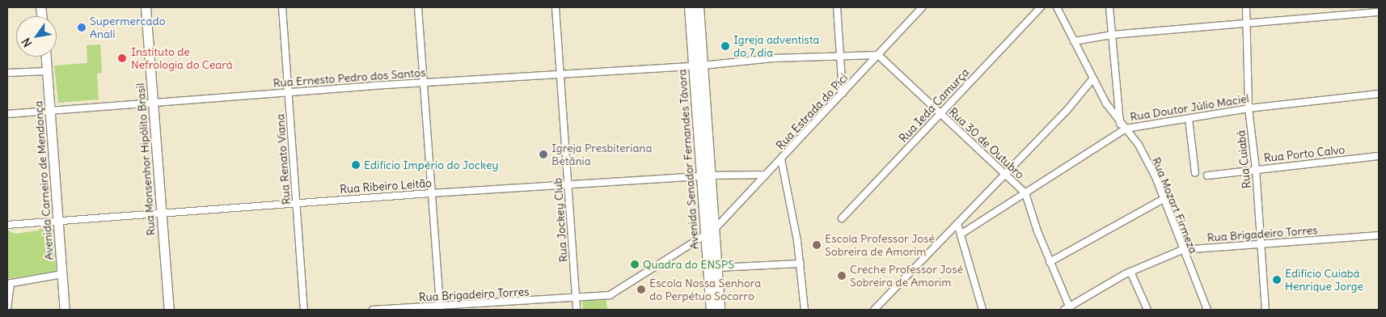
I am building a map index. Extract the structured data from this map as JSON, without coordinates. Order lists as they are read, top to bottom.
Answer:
{
  "streets": {
    "main road": ["Rua Monsenhor Hipólito Brasil", "Avenida Senador Fernandes Távora", "Avenida Carneiro de Mendonça"],
    "street": [
      "Rua Ernesto Pedro dos Santos",
      "Rua Ieda Camurça",
      "Rua Doutor Júlio Maciel",
      "Rua Estrada do Pici",
      "Rua 30 de Outubro",
      "Rua Porto Calvo",
      "Rua Renato Viana",
      "Rua Cuiabá",
      "Rua Ribeiro Leitão",
      "Rua Mozart Firmeza",
      "Rua Jockey Club",
      "Rua Brigadeiro Torres"
    ]
  },
  "crossings": [
    ["Rua Ernesto Pedro dos Santos", "Rua Estrada do Pici"],
    ["Rua Ernesto Pedro dos Santos", "Rua 30 de Outubro"],
    ["Rua Ernesto Pedro dos Santos", "Rua Monsenhor Hipólito Brasil"],
    ["Rua Ernesto Pedro dos Santos", "Rua Renato Viana"],
    ["Rua Ernesto Pedro dos Santos", "Avenida Senador Fernandes Távora"],
    ["Rua Ernesto Pedro dos Santos", "Avenida Carneiro de Mendonça"],
    ["Rua Ernesto Pedro dos Santos", "Rua Jockey Club"],
    ["Rua Ieda Camurça", "Rua 30 de Outubro"],
    ["Rua Doutor Júlio Maciel", "Rua 30 de Outubro"],
    ["Rua Doutor Júlio Maciel", "Rua Cuiabá"],
    ["Rua Doutor Júlio Maciel", "Rua Mozart Firmeza"],
    ["Rua Estrada do Pici", "Rua 30 de Outubro"],
    ["Rua Estrada do Pici", "Avenida Senador Fernandes Távora"],
    ["Rua Estrada do Pici", "Rua Ribeiro Leitão"],
    ["Rua Estrada do Pici", "Rua Jockey Club"],
    ["Rua Estrada do Pici", "Rua Brigadeiro Torres"],
    ["Rua 30 de Outubro", "Rua Brigadeiro Torres"],
    ["Rua Porto Calvo", "Rua Cuiabá"],
    ["Rua Monsenhor Hipólito Brasil", "Rua Ribeiro Leitão"],
    ["Rua Renato Viana", "Rua Ribeiro Leitão"],
    ["Avenida Senador Fernandes Távora", "Rua Ribeiro Leitão"],
    ["Rua Cuiabá", "Rua Brigadeiro Torres"],
    ["Avenida Carneiro de Mendonça", "Rua Ribeiro Leitão"],
    ["Rua Ribeiro Leitão", "Rua Jockey Club"],
    ["Rua Mozart Firmeza", "Rua Brigadeiro Torres"],
    ["Rua Jockey Club", "Rua Brigadeiro Torres"]
  ],
  "places": [
    "Supermercado Analí",
    "Igreja adventista do 7 dia",
    "Instituto de Nefrologia do Ceará",
    "Igreja Presbiteriana Betânia",
    "Edifício Império do Jockey",
    "Escola Professor José Sobreira de Amorim",
    "Quadra do ENSPS",
    "Creche Professor José Sobreira de Amorim",
    "Edifício Cuiabá Henrique Jorge",
    "Escola Nossa Senhora do Perpétuo Socorro"
  ],
  "north": "bottom left"
}
